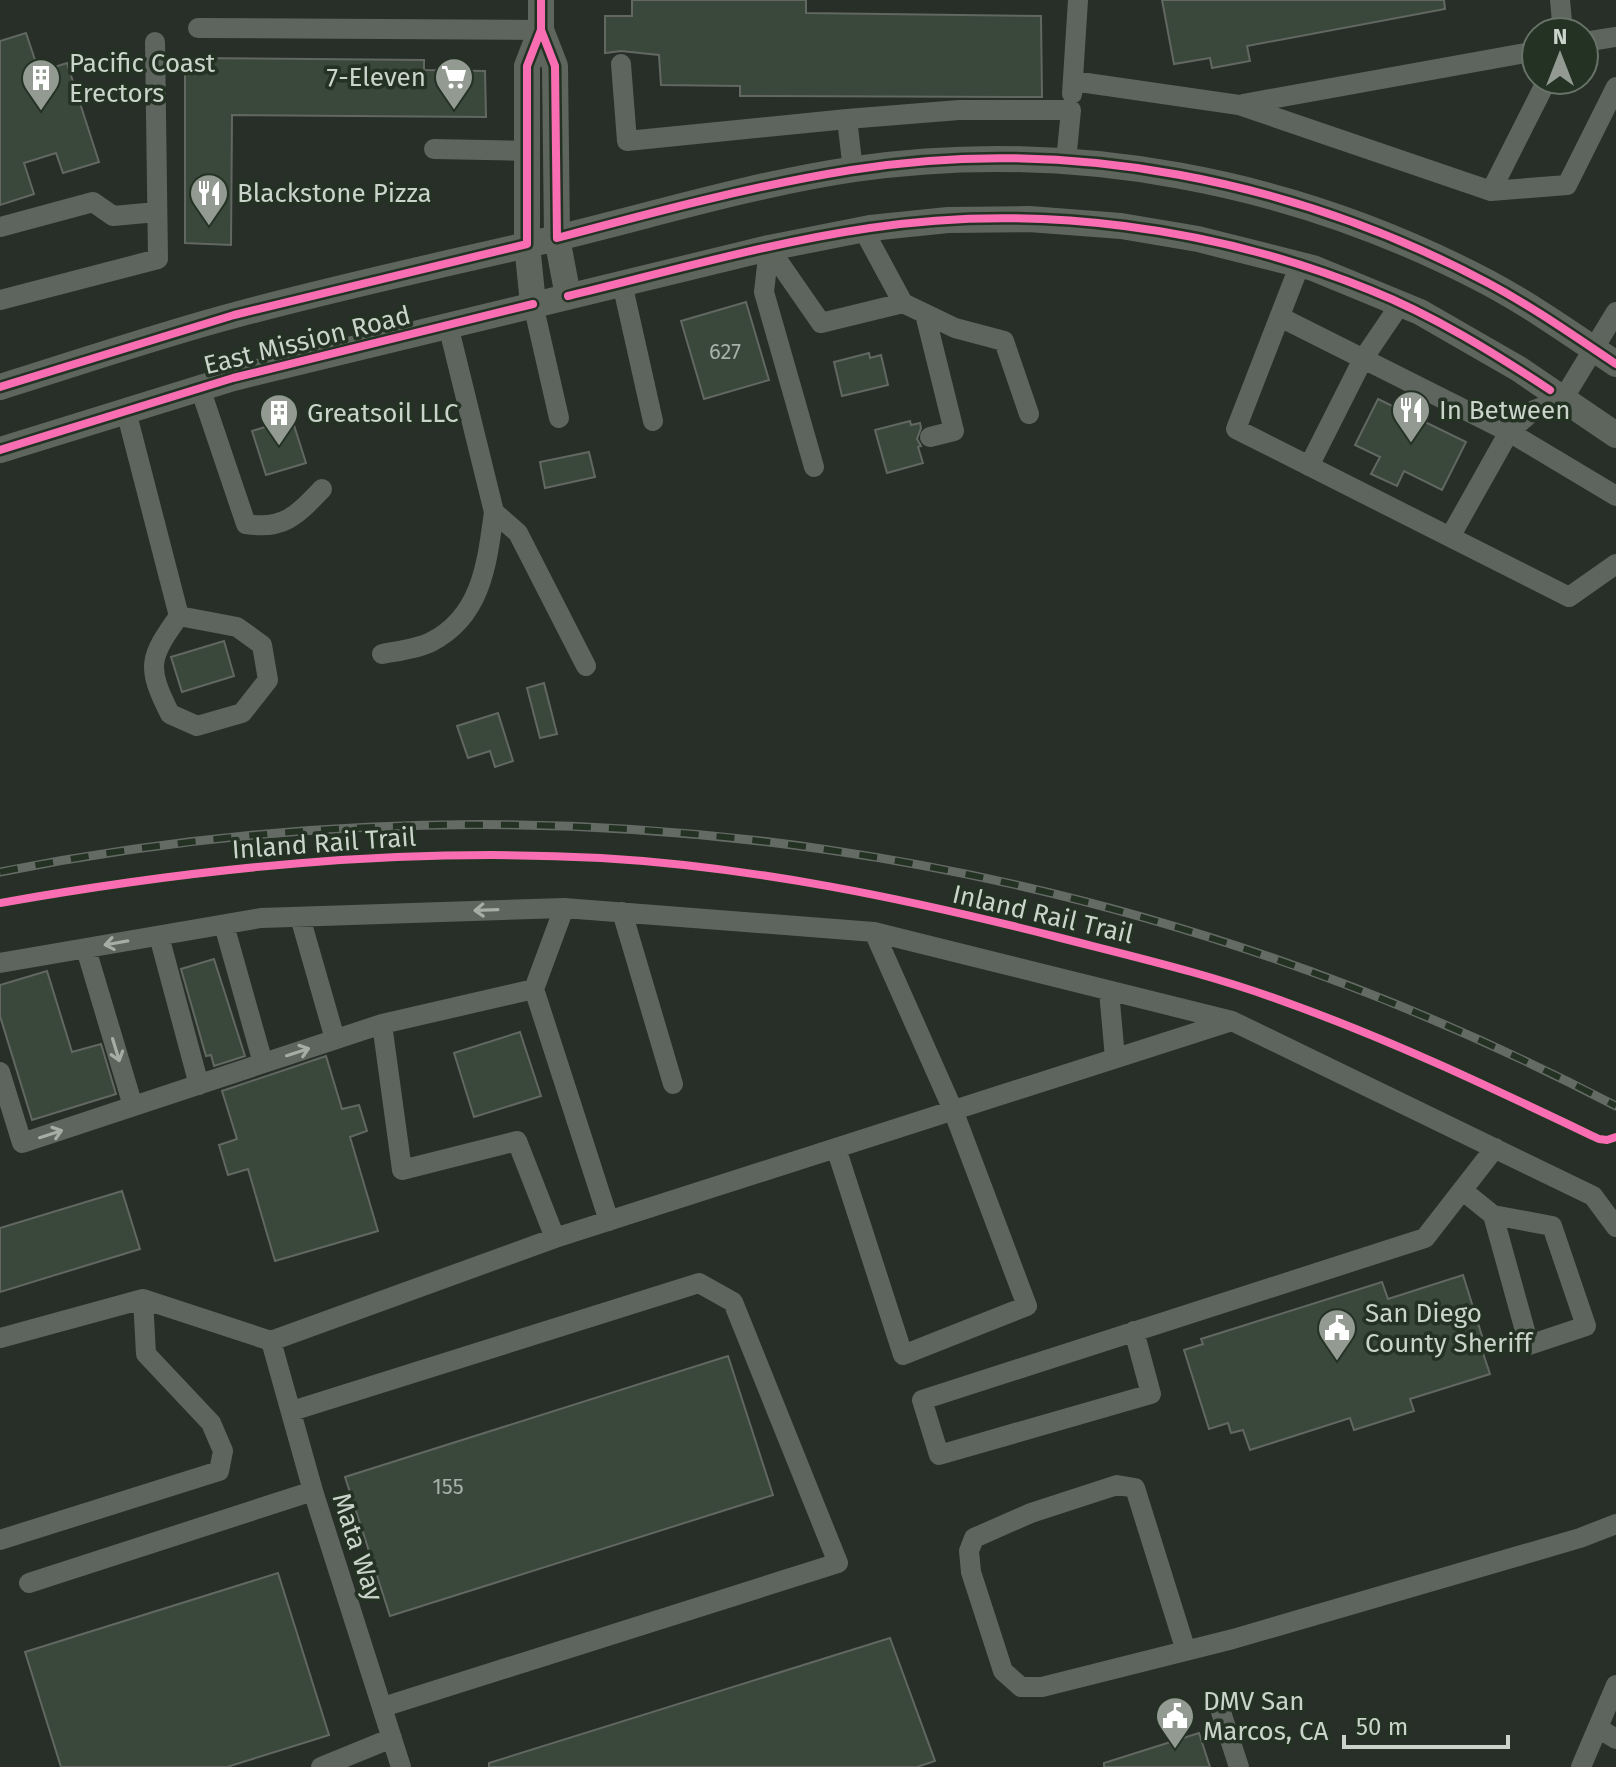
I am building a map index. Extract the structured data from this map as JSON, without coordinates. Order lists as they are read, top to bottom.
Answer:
{
  "streets": {
    "main road": ["East Mission Road"],
    "street": ["Mata Way"],
    "cycle path": ["Inland Rail Trail"]
  },
  "places": {
    "supermarket": ["7-Eleven"],
    "building": ["Pacific Coast Erectors", "Greatsoil LLC"],
    "restaurant": ["Blackstone Pizza", "In Between"],
    "public building": ["San Diego County Sheriff", "DMV San Marcos, CA"]
  },
  "house_numbers": ["627", "155"],
  "scale_bar": "50 m",
  "north": "top"
}
